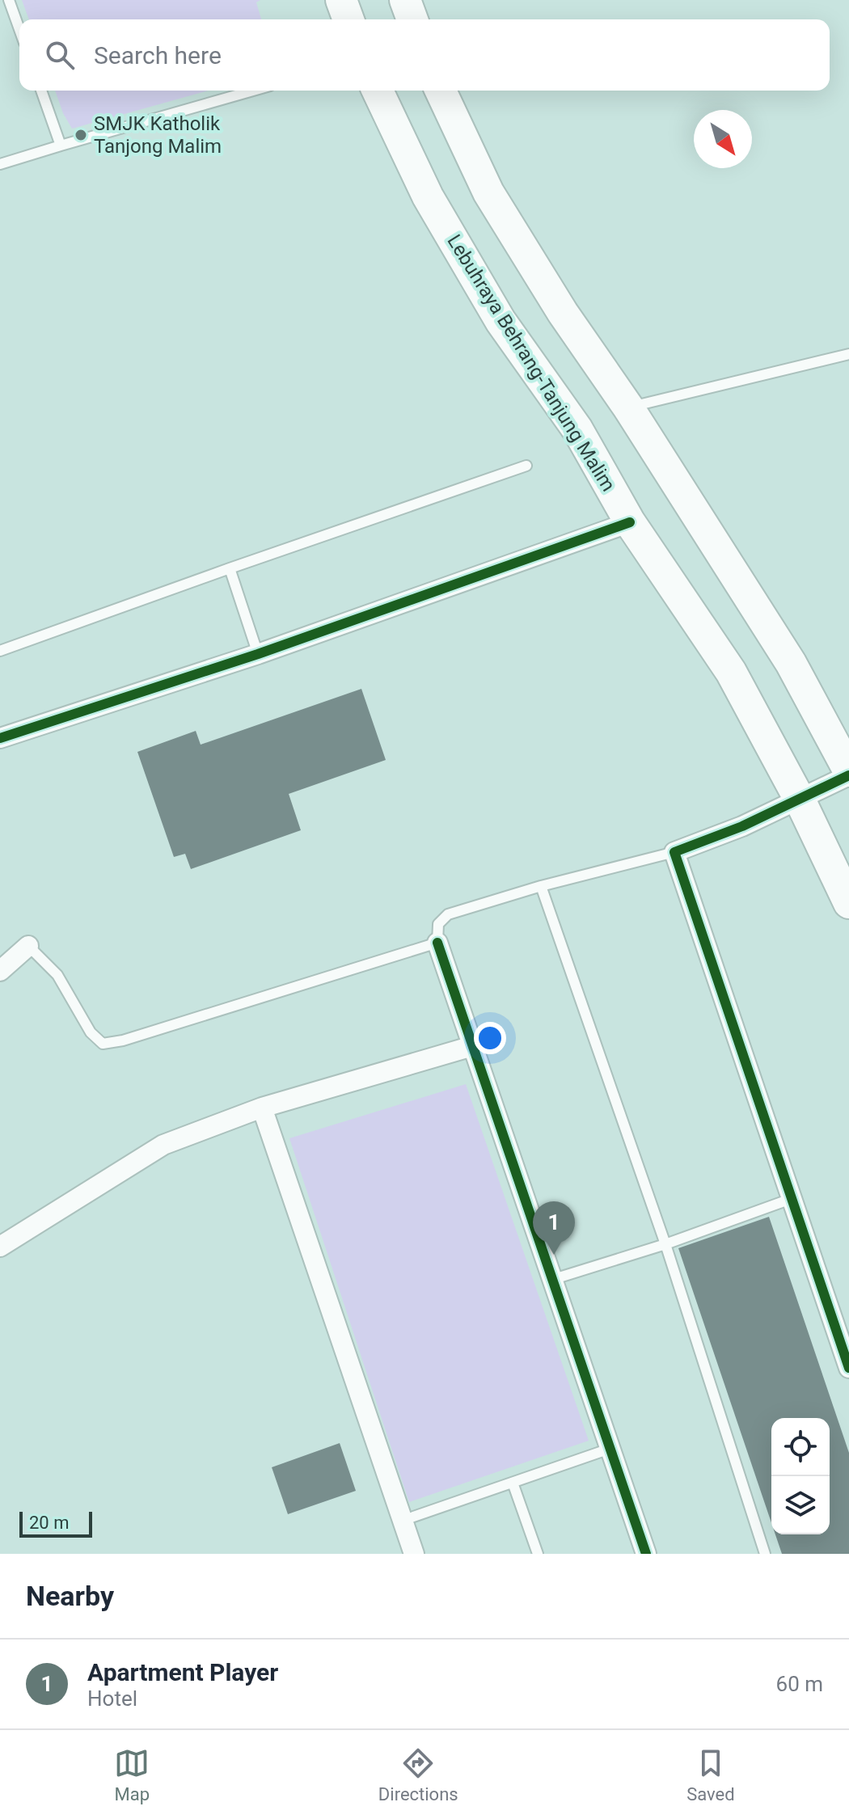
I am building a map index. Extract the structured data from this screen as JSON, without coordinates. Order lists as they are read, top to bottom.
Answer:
{
  "streets": {
    "main road": ["Lebuhraya Behrang-Tanjung Malim"]
  },
  "places": ["SMJK Katholik Tanjong Malim"],
  "scale_bar": "20 m",
  "north": "bottom right",
  "page": {
    "search": "Search here",
    "pins": "1",
    "scale": "20 m",
    "heading": "Nearby",
    "list": [
      {
        "mark": "1",
        "name": "Apartment Player",
        "note": "Hotel",
        "value": "60 m"
      }
    ],
    "nav": ["Map", "Directions", "Saved"]
  }
}
